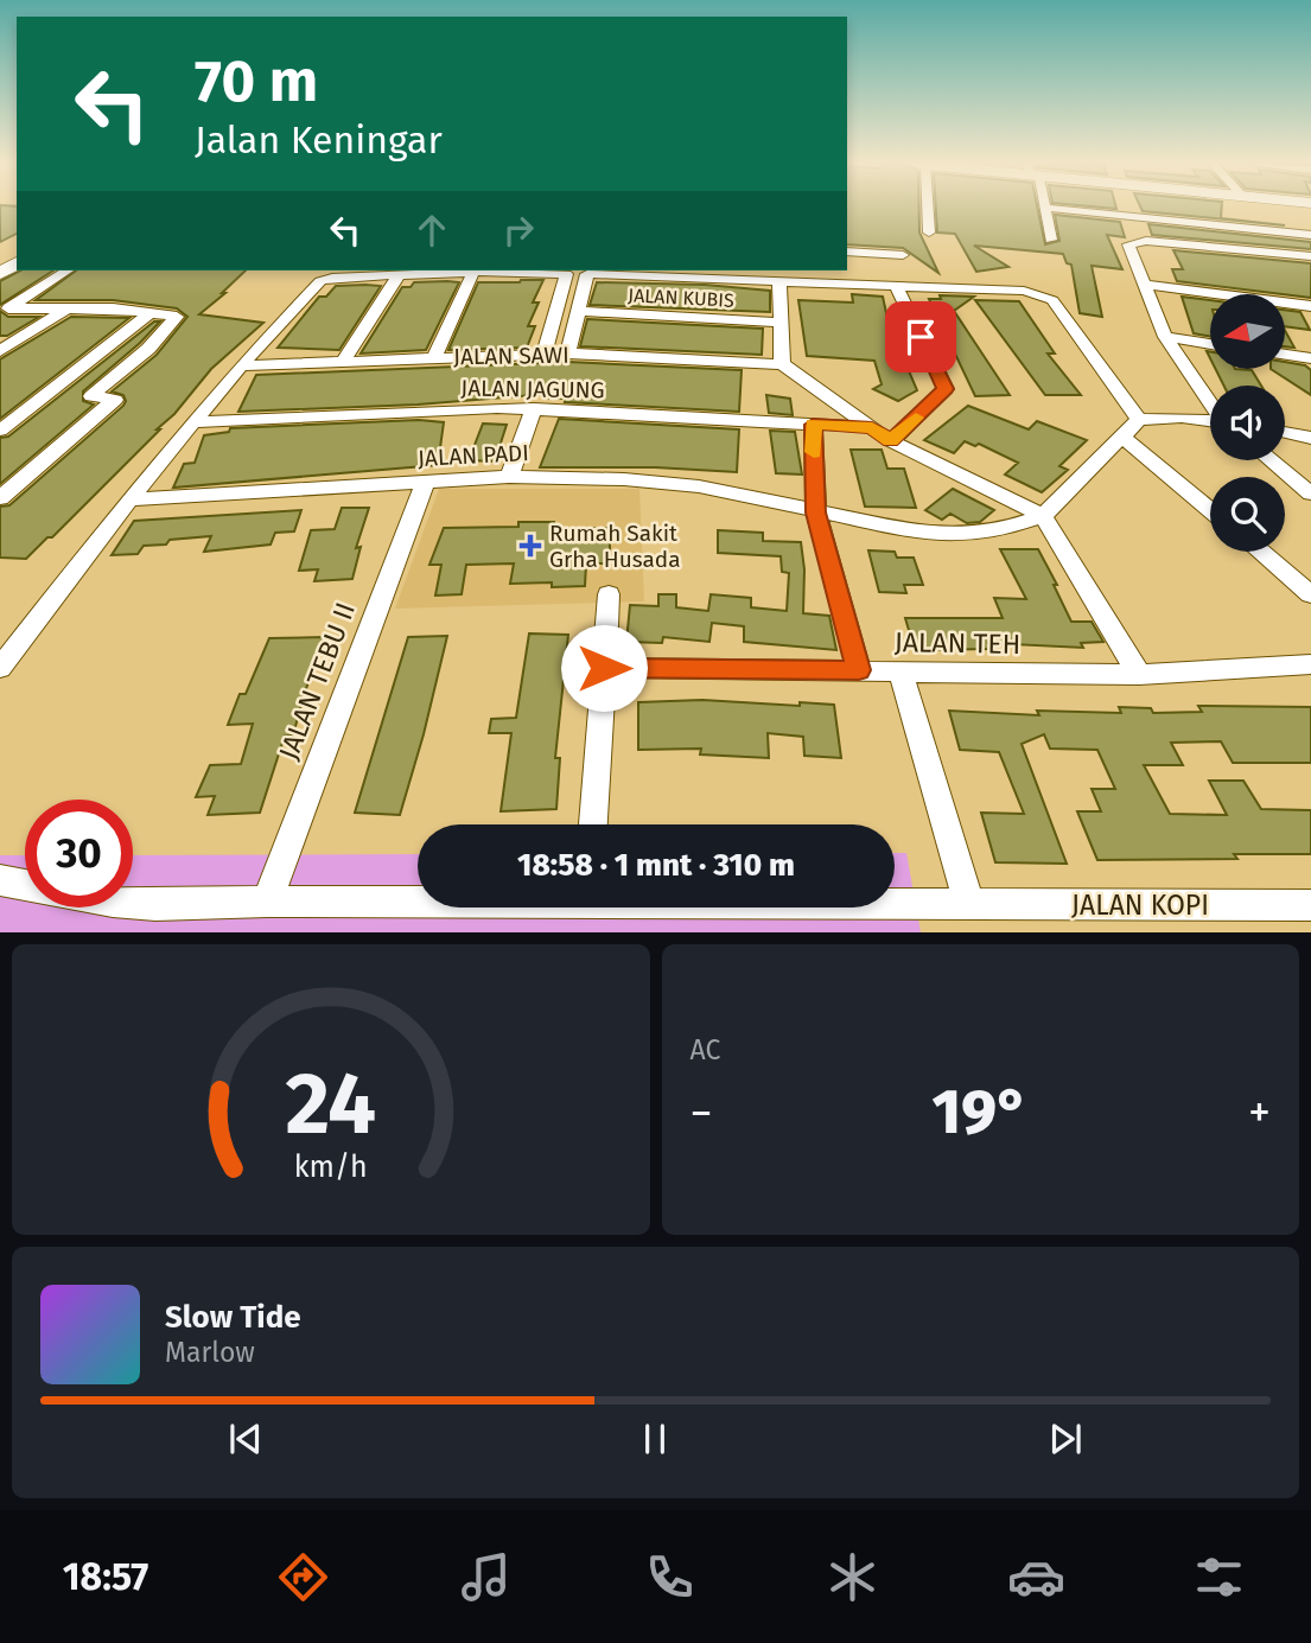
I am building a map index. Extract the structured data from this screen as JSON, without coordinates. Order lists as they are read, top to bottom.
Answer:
{
  "streets": {
    "street": [
      "JALAN KUBIS",
      "JALAN SAWI",
      "JALAN JAGUNG",
      "JALAN PADI",
      "JALAN TEH",
      "JALAN TEBU II",
      "JALAN KOPI"
    ]
  },
  "crossings": [
    ["JALAN PADI", "JALAN TEBU II"],
    ["JALAN TEBU II", "JALAN KOPI"]
  ],
  "places": {
    "health": ["Rumah Sakit Grha Husada"]
  },
  "north": "left",
  "page": {
    "turn": ["70 m", "Jalan Keningar"],
    "limit": "30",
    "trip": "18:58 · 1 mnt · 310 m",
    "tile": "AC",
    "heat": ["−", "19°", "+"],
    "song": ["Slow Tide", "Marlow"],
    "tabs": "18:57",
    "gauge": ["24", "km/h"]
  }
}
